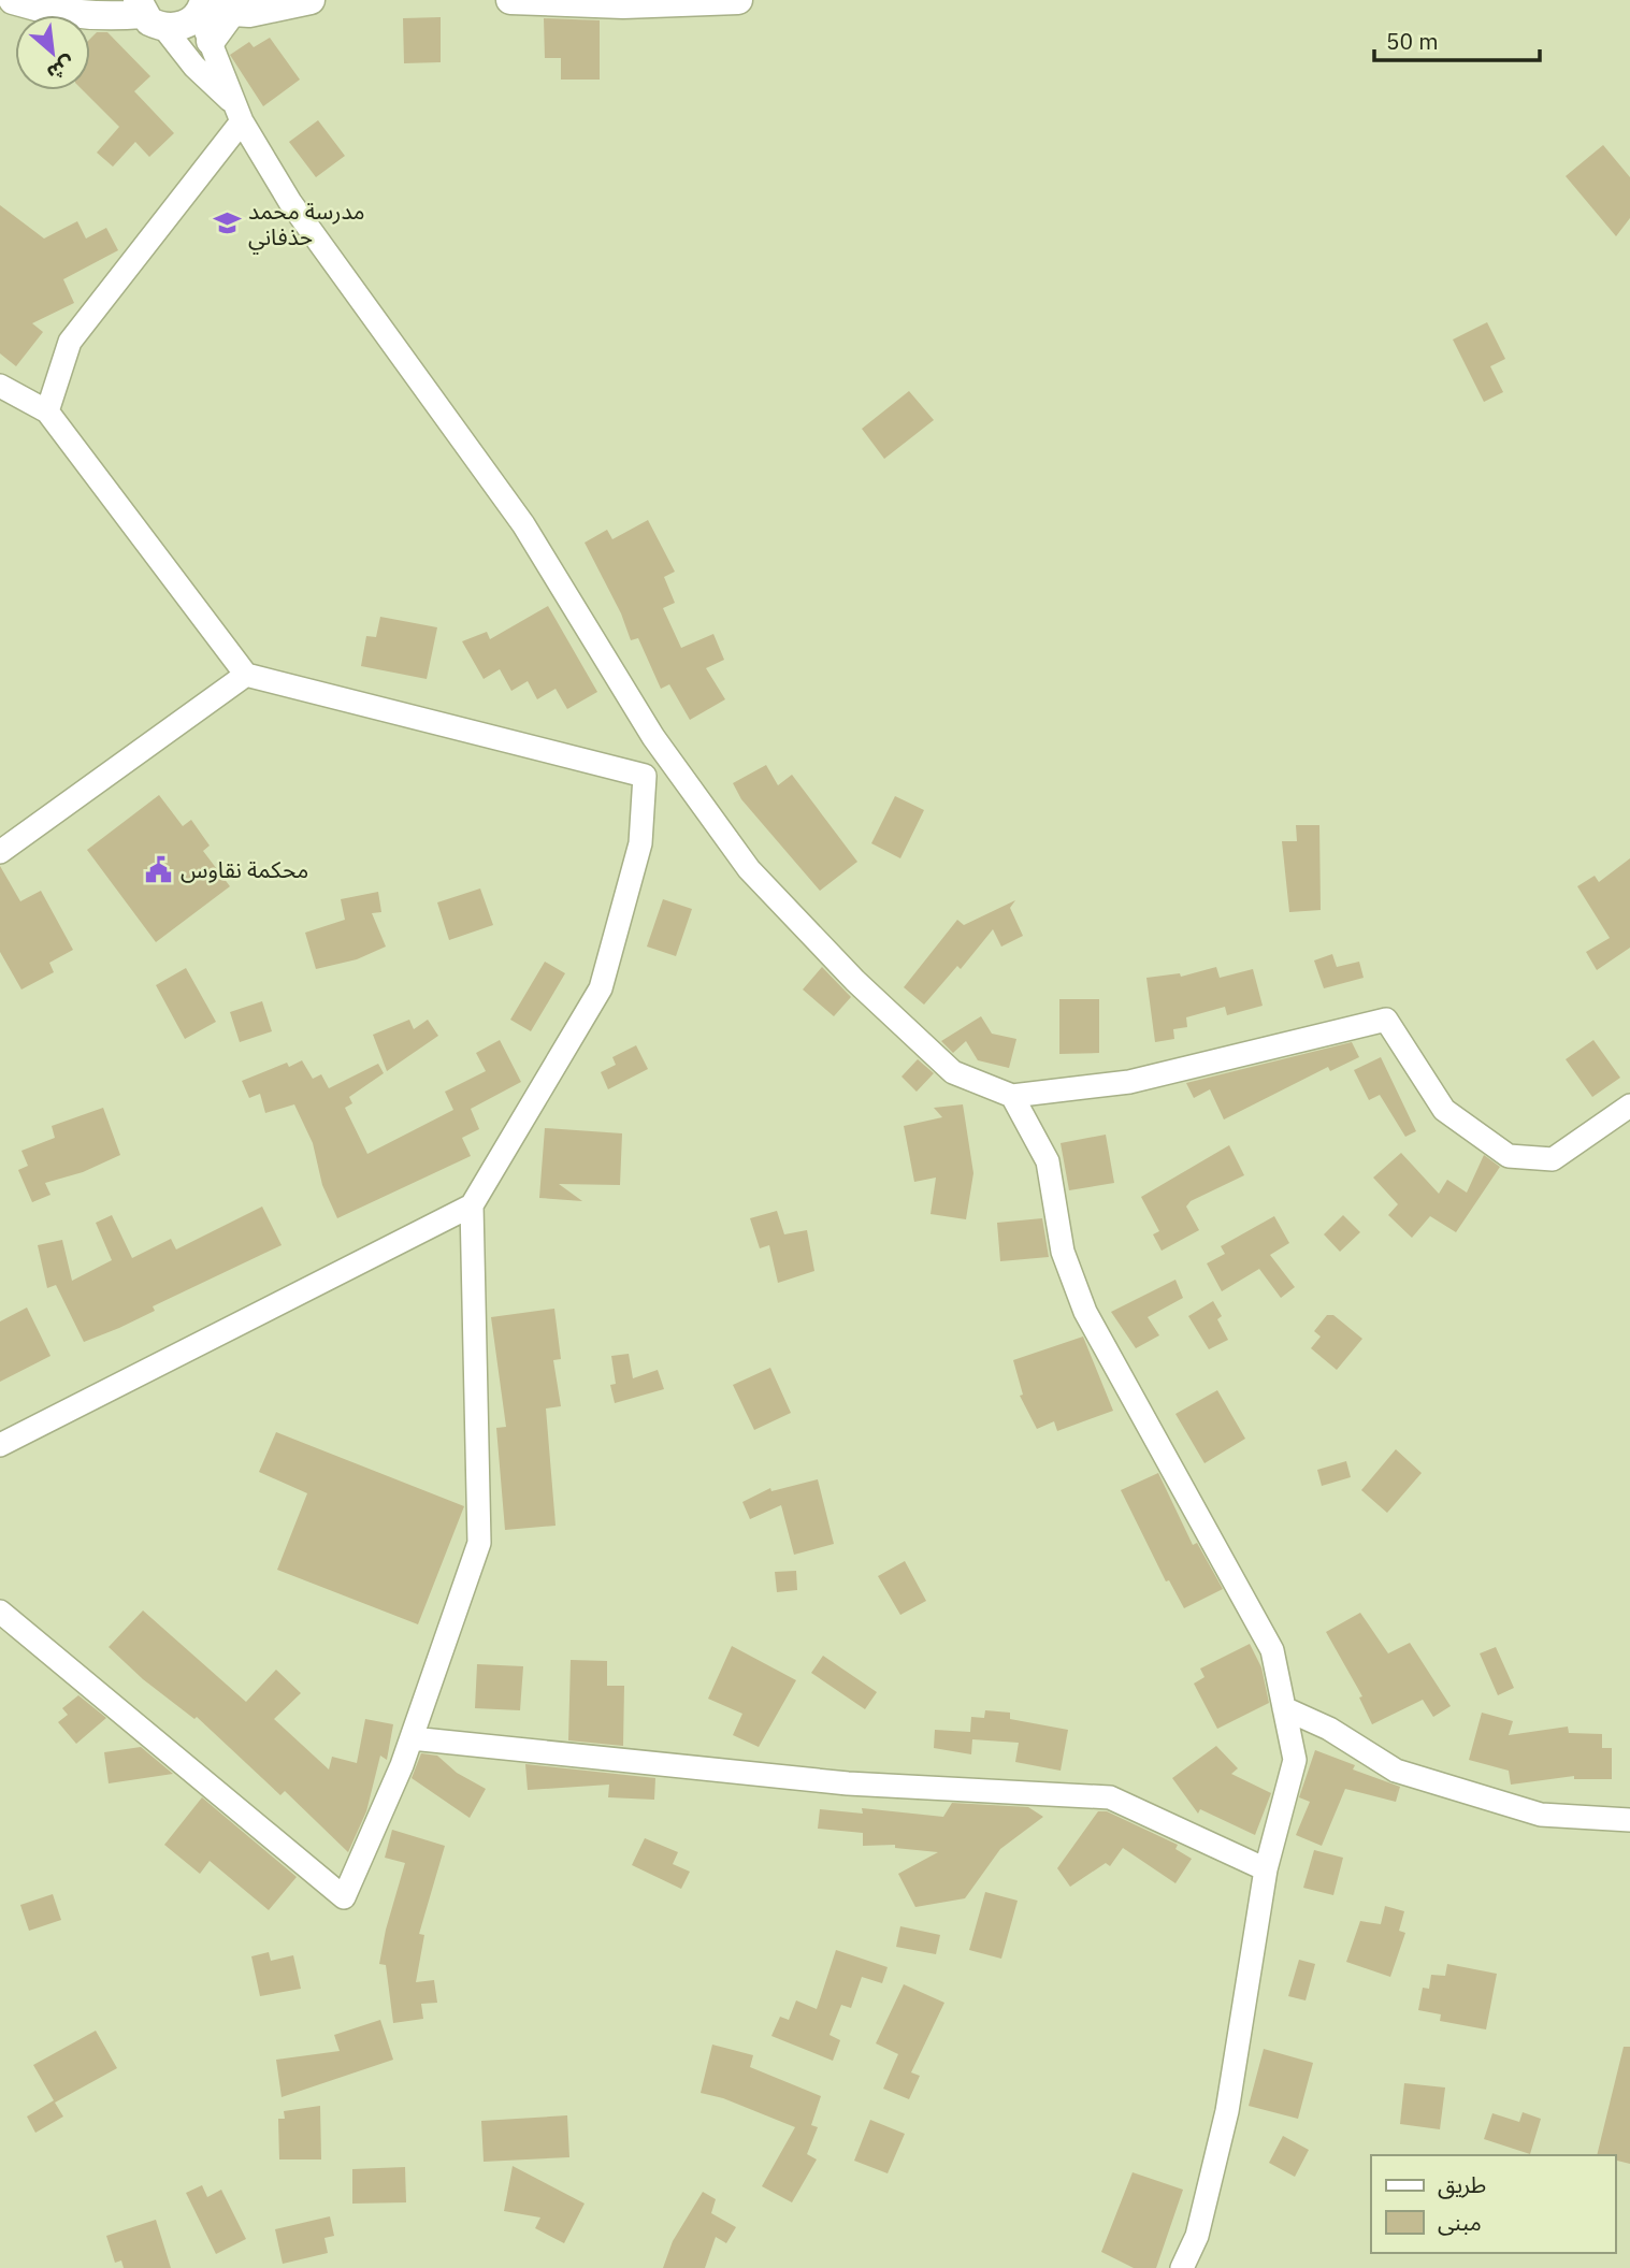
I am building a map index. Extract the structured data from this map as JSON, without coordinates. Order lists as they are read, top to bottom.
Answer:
{
  "places": {
    "school or university": ["مدرسة محمد حذفاني"],
    "public building": ["محكمة نقاوس"]
  },
  "legend": ["طريق", "مبنى"],
  "scale_bar": "50 m",
  "north": "bottom right"
}
